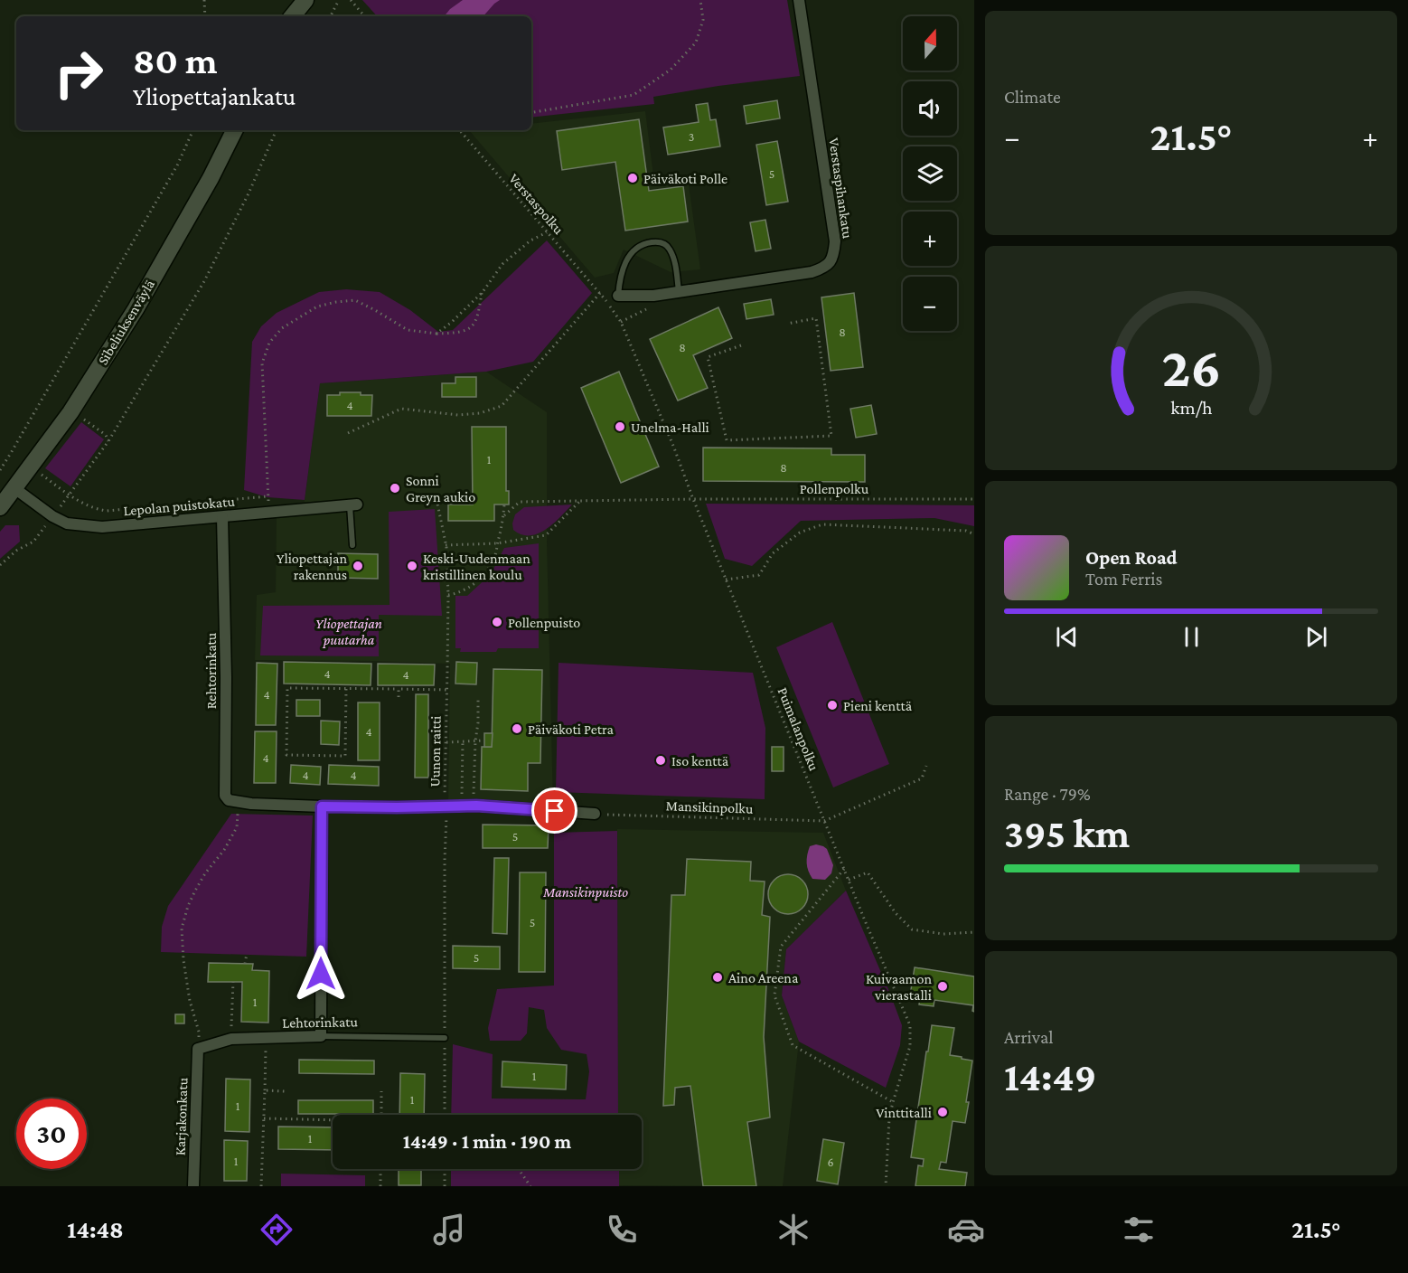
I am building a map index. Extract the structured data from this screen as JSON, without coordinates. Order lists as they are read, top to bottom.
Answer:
{
  "streets": {
    "main road": ["Sibeliuksenväylä"],
    "street": [
      "Verstaspihankatu",
      "Lepolan puistokatu",
      "Rehtorinkatu",
      "Lehtorinkatu",
      "Karjakonkatu"
    ],
    "path": [
      "Verstaspolku",
      "Pollenpolku",
      "Puimalanpolku",
      "Uunon raitti",
      "Mansikinpolku"
    ]
  },
  "crossings": [
    ["Verstaspolku", "Puimalanpolku"],
    ["Sibeliuksenväylä", "Lepolan puistokatu"],
    ["Pollenpolku", "Puimalanpolku"],
    ["Lepolan puistokatu", "Rehtorinkatu"],
    ["Puimalanpolku", "Mansikinpolku"],
    ["Uunon raitti", "Lehtorinkatu"],
    ["Lehtorinkatu", "Karjakonkatu"]
  ],
  "parks": ["Yliopettajan puutarha", "Mansikinpuisto"],
  "places": [
    "Päiväkoti Polle",
    "Unelma-Halli",
    "Sonni Greyn aukio",
    "Yliopettajan rakennus",
    "Keski-Uudenmaan kristillinen koulu",
    "Pollenpuisto",
    "Pieni kenttä",
    "Päiväkoti Petra",
    "Iso kenttä",
    "Aino Areena",
    "Kuivaamon vierastalli",
    "Vinttitalli"
  ],
  "house_numbers": [
    "3",
    "5",
    "8",
    "8",
    "4",
    "1",
    "8",
    "4",
    "4",
    "4",
    "4",
    "4",
    "4",
    "4",
    "5",
    "5",
    "5",
    "1",
    "1",
    "1",
    "1",
    "1",
    "1",
    "6"
  ],
  "north": "top",
  "page": {
    "tile": [
      "Climate",
      ["Range · 79%", "395 km"],
      ["Arrival", "14:49"]
    ],
    "map_buttons": ["+", "−"],
    "turn": ["80 m", "Yliopettajankatu"],
    "heat": ["−", "21.5°", "+"],
    "song": ["Open Road", "Tom Ferris"],
    "limit": "30",
    "trip": "14:49 · 1 min · 190 m",
    "tabs": ["14:48", "21.5°"],
    "gauge": ["26", "km/h"]
  }
}
